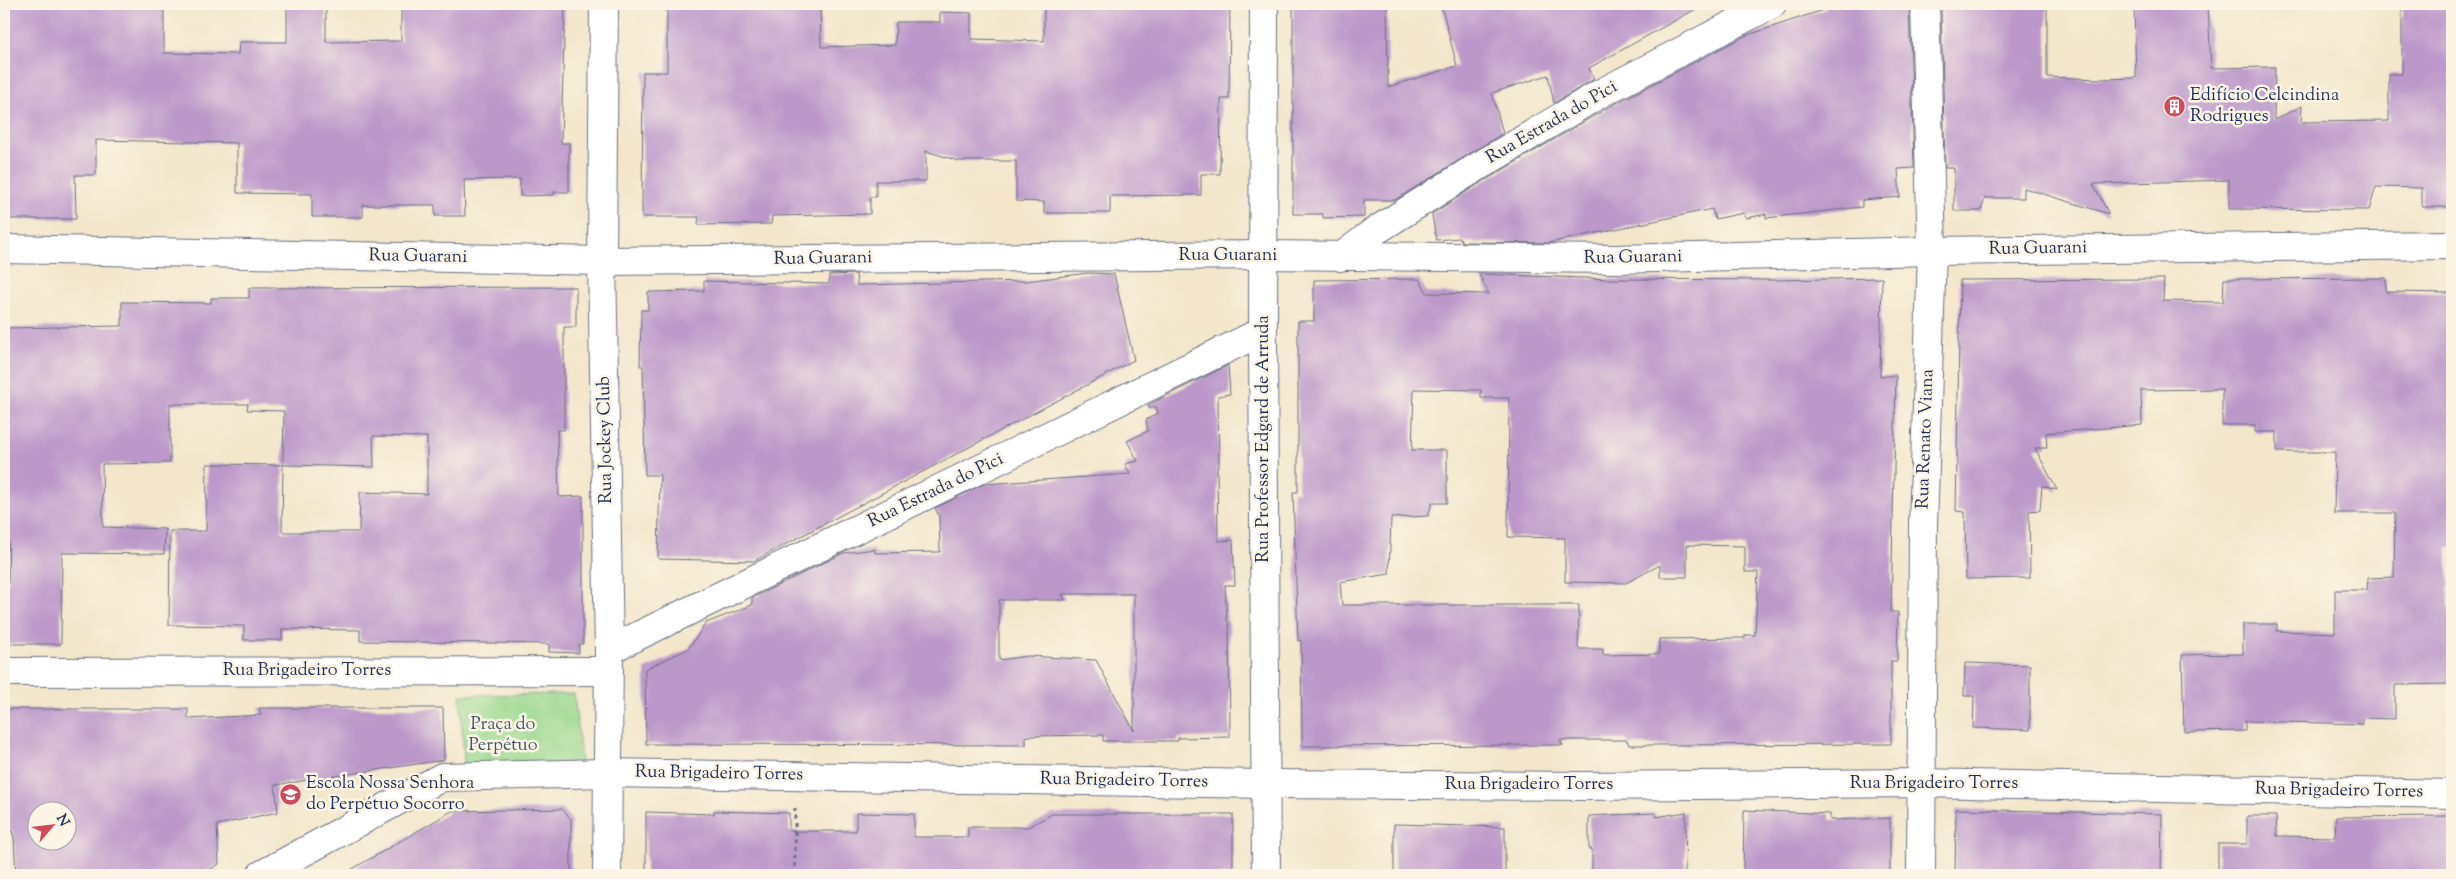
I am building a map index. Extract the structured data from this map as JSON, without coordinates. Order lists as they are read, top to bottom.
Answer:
{
  "streets": {
    "street": [
      "Rua Estrada do Pici",
      "Rua Guarani",
      "Rua Professor Edgard de Arruda",
      "Rua Renato Viana",
      "Rua Jockey Club",
      "Rua Brigadeiro Torres"
    ]
  },
  "crossings": [
    ["Rua Estrada do Pici", "Rua Guarani"],
    ["Rua Estrada do Pici", "Rua Professor Edgard de Arruda"],
    ["Rua Estrada do Pici", "Rua Jockey Club"],
    ["Rua Estrada do Pici", "Rua Brigadeiro Torres"],
    ["Rua Guarani", "Rua Professor Edgard de Arruda"],
    ["Rua Guarani", "Rua Renato Viana"],
    ["Rua Guarani", "Rua Jockey Club"],
    ["Rua Professor Edgard de Arruda", "Rua Brigadeiro Torres"],
    ["Rua Renato Viana", "Rua Brigadeiro Torres"],
    ["Rua Jockey Club", "Rua Brigadeiro Torres"]
  ],
  "parks": ["Praça do Perpétuo"],
  "places": {
    "building": ["Edifício Celcindina Rodrigues"],
    "school or university": ["Escola Nossa Senhora do Perpétuo Socorro"]
  },
  "north": "top right"
}
